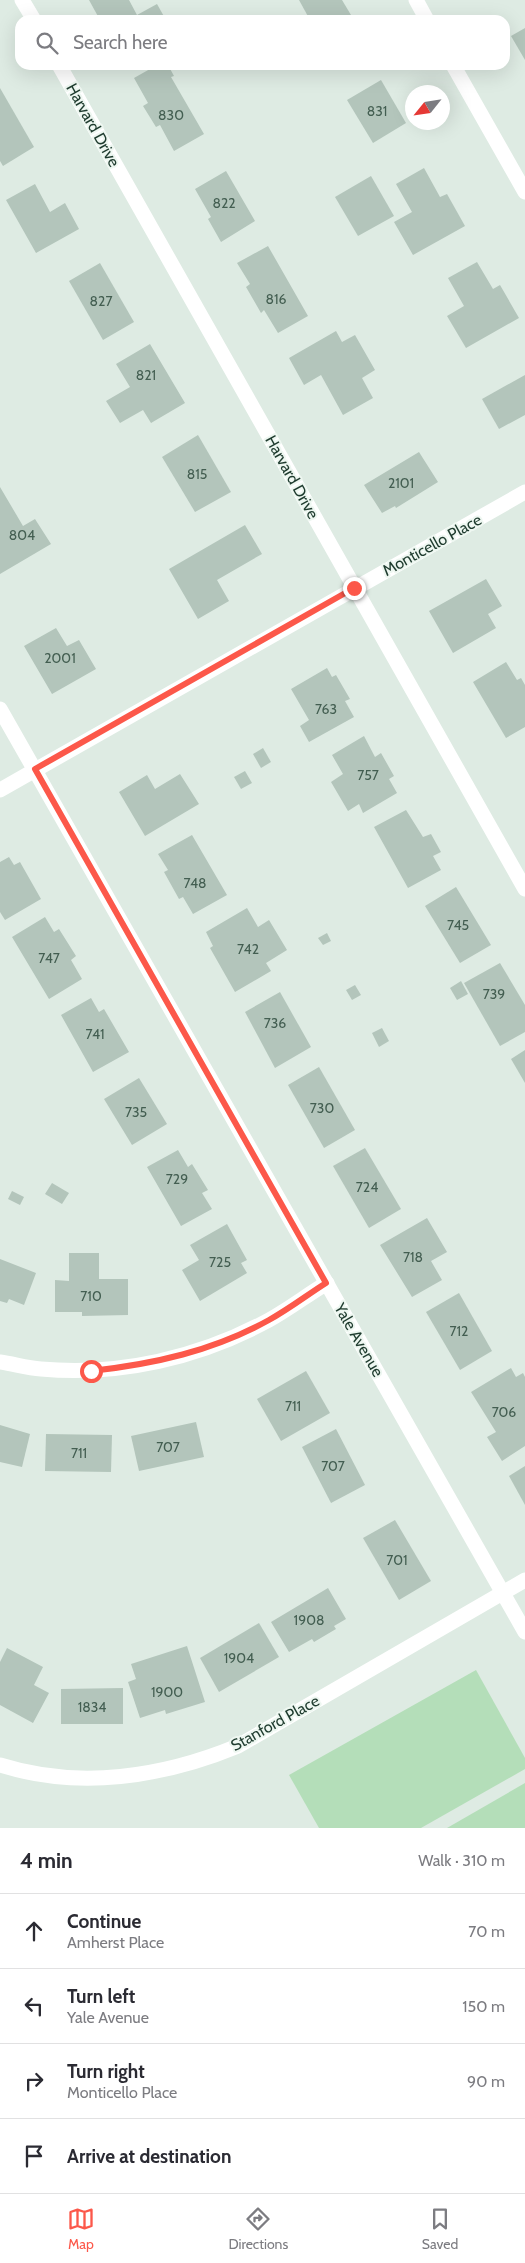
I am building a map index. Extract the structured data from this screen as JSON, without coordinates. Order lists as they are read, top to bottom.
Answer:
{
  "streets": {
    "street": [
      "Harvard Drive",
      "Monticello Place",
      "Yale Avenue",
      "Stanford Place"
    ]
  },
  "crossings": [
    ["Harvard Drive", "Monticello Place"],
    ["Monticello Place", "Yale Avenue"],
    ["Yale Avenue", "Stanford Place"]
  ],
  "house_numbers": [
    "831",
    "830",
    "822",
    "816",
    "827",
    "821",
    "815",
    "2101",
    "804",
    "2001",
    "763",
    "757",
    "748",
    "745",
    "742",
    "747",
    "739",
    "736",
    "741",
    "730",
    "735",
    "729",
    "724",
    "718",
    "725",
    "710",
    "712",
    "711",
    "706",
    "707",
    "711",
    "707",
    "701",
    "1908",
    "1904",
    "1900",
    "1834"
  ],
  "north": "bottom left",
  "page": {
    "search": "Search here",
    "heading": ["4 min", "Walk · 310 m"],
    "list": [
      ["Continue", "Amherst Place", "70 m"],
      ["Turn left", "Yale Avenue", "150 m"],
      ["Turn right", "Monticello Place", "90 m"],
      "Arrive at destination"
    ],
    "nav": ["Map", "Directions", "Saved"]
  }
}
